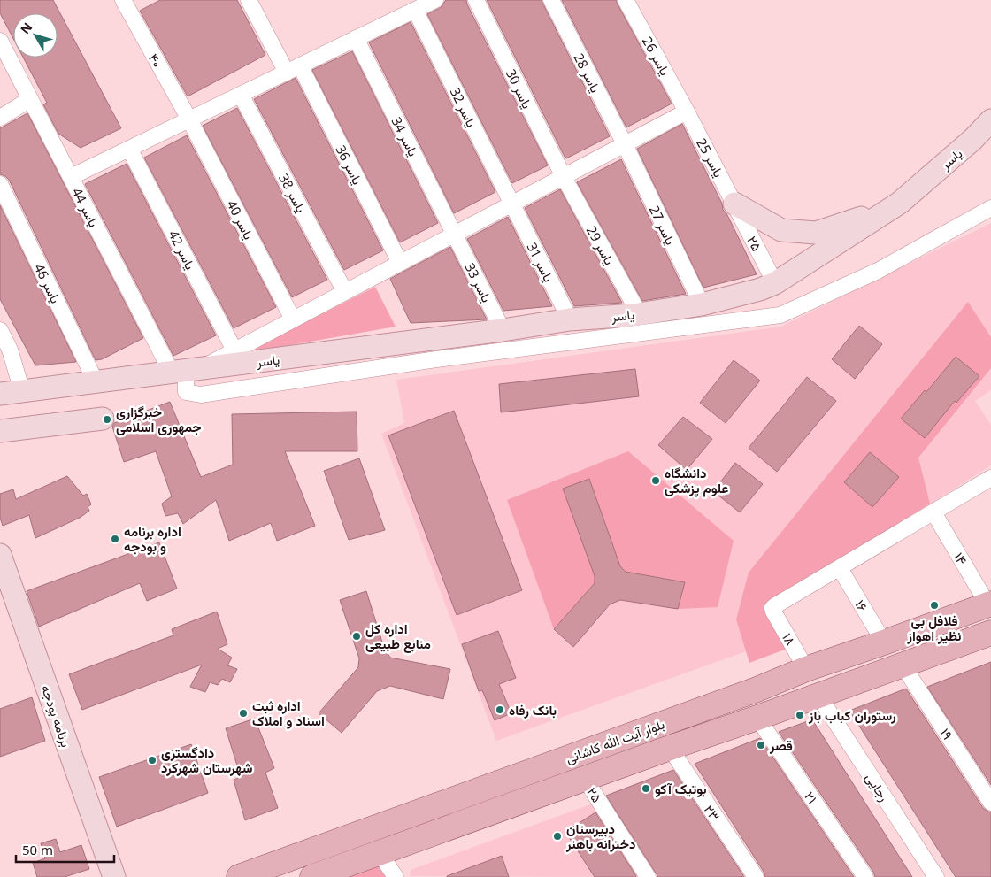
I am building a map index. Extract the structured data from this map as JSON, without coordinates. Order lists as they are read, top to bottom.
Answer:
{
  "streets": {
    "main road": ["یاسر", "برنامه بودجه", "بلوار آیت الله کاشانی"],
    "street": [
      "یاسر 26",
      "۴۰",
      "یاسر 28",
      "یاسر 30",
      "یاسر 32",
      "یاسر 34",
      "یاسر 25",
      "یاسر 36",
      "یاسر 38",
      "یاسر 44",
      "یاسر 40",
      "یاسر 27",
      "۲۵",
      "یاسر 29",
      "یاسر 42",
      "یاسر 31",
      "یاسر 33",
      "یاسر 46",
      "۱۴",
      "۱۶",
      "۱۸",
      "۱۹",
      "رجایی",
      "۲۱",
      "۲۳"
    ]
  },
  "crossings": [
    ["یاسر 26", "یاسر 25"],
    ["یاسر 26", "یاسر"],
    ["۴۰", "یاسر 40"],
    ["یاسر 28", "یاسر"],
    ["یاسر 28", "یاسر 27"],
    ["یاسر 30", "یاسر"],
    ["یاسر 30", "یاسر 29"],
    ["یاسر 32", "یاسر"],
    ["یاسر 32", "یاسر 31"],
    ["یاسر 34", "یاسر"],
    ["یاسر 34", "یاسر 33"],
    ["یاسر 25", "یاسر"],
    ["یاسر 25", "۲۵"],
    ["یاسر", "یاسر 36"],
    ["یاسر", "یاسر 38"],
    ["یاسر", "یاسر 44"],
    ["یاسر", "یاسر 40"],
    ["یاسر", "یاسر 27"],
    ["یاسر", "۲۵"],
    ["یاسر", "یاسر 29"],
    ["یاسر", "یاسر 42"],
    ["یاسر", "یاسر 31"],
    ["یاسر", "یاسر 33"],
    ["یاسر", "یاسر 46"],
    ["۲۵", "بلوار آیت الله کاشانی"],
    ["۱۴", "بلوار آیت الله کاشانی"],
    ["۱۶", "۱۸"],
    ["۱۶", "بلوار آیت الله کاشانی"],
    ["۱۸", "بلوار آیت الله کاشانی"],
    ["۱۹", "بلوار آیت الله کاشانی"],
    ["بلوار آیت الله کاشانی", "رجایی"],
    ["بلوار آیت الله کاشانی", "۲۱"],
    ["بلوار آیت الله کاشانی", "۲۳"]
  ],
  "places": [
    "خبرگزاری جمهوری اسلامی",
    "دانشگاه علوم پزشکی",
    "اداره برنامه و بودجه",
    "فلافل بی نظیر اهواز",
    "اداره کل منابع طبیعی",
    "بانک رفاه",
    "اداره ثبت اسناد و املاک",
    "رستوران کباب باز",
    "قصر",
    "دادگستری شهرستان شهرکرد",
    "بوتیک آکو",
    "دبیرستان دخترانه باهنر"
  ],
  "scale_bar": "50 m",
  "north": "top left"
}
